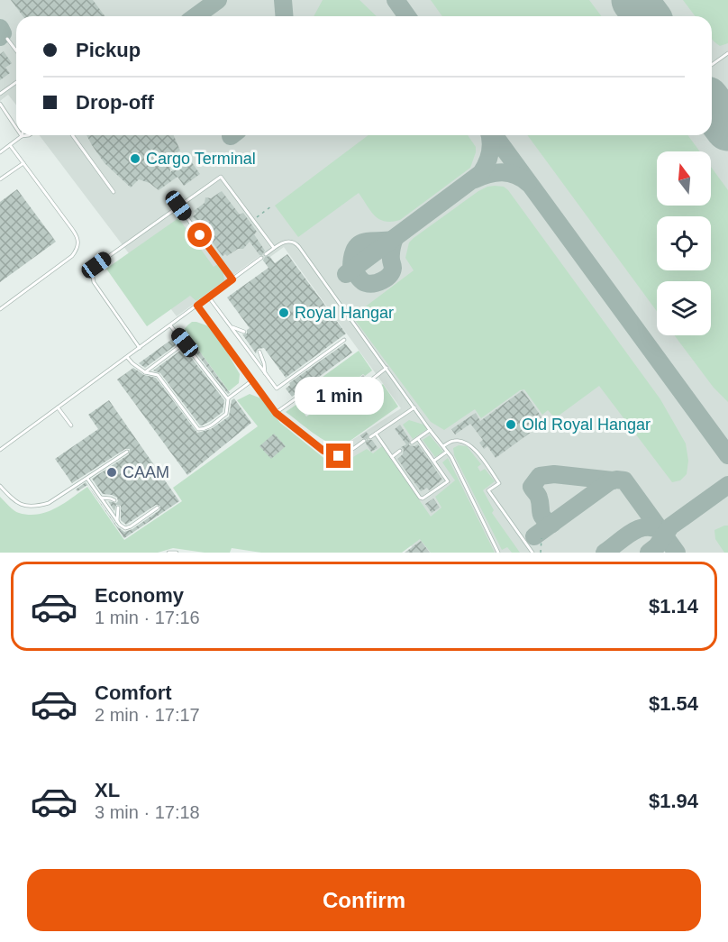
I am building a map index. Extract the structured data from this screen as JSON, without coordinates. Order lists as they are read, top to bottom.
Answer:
{
  "places": [
    "Cargo Terminal",
    "Royal Hangar",
    "Old Royal Hangar",
    "CAAM"
  ],
  "north": "top",
  "page": {
    "banner": ["Pickup", "Drop-off"],
    "bubble": "1 min",
    "list": [
      {
        "name": "Economy",
        "note": "1 min · 17:16",
        "value": "$1.14"
      },
      {
        "name": "Comfort",
        "note": "2 min · 17:17",
        "value": "$1.54"
      },
      {
        "name": "XL",
        "note": "3 min · 17:18",
        "value": "$1.94"
      }
    ],
    "buttons": "Confirm"
  }
}
